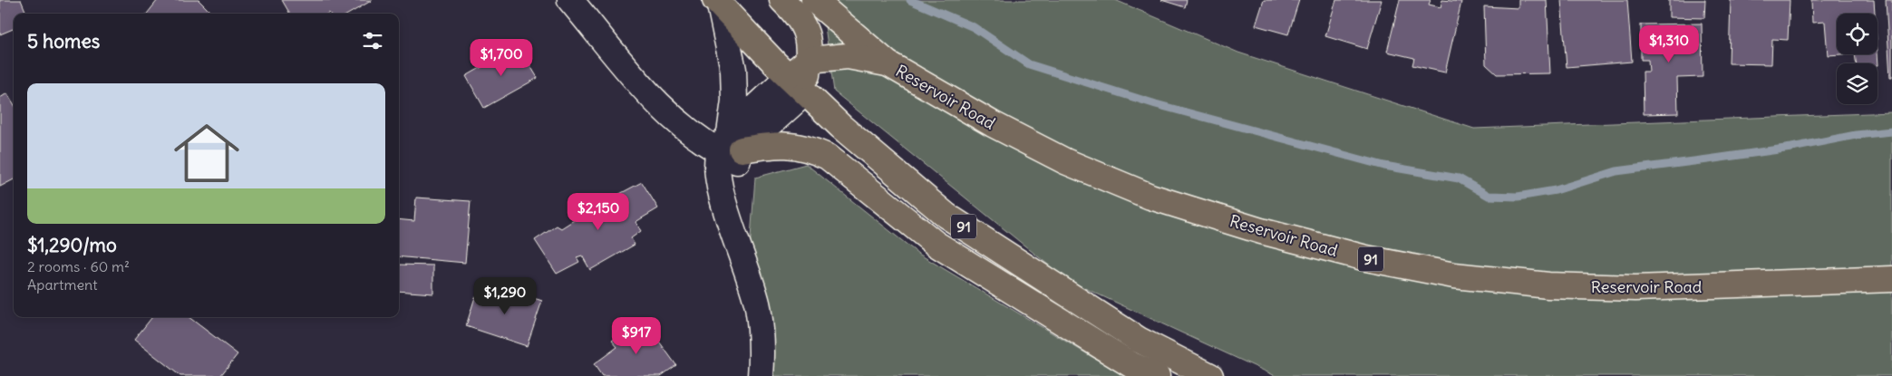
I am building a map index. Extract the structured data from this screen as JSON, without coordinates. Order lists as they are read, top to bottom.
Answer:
{
  "streets": {
    "main road": ["Reservoir Road", "91"]
  },
  "page": {
    "heading": "5 homes",
    "price": [
      "$1,310",
      "$1,700",
      "$2,150",
      "$1,290",
      "$917"
    ],
    "list": [
      {
        "name": "$1,290/mo",
        "note": "2 rooms · 60 m² · Apartment"
      }
    ]
  }
}
